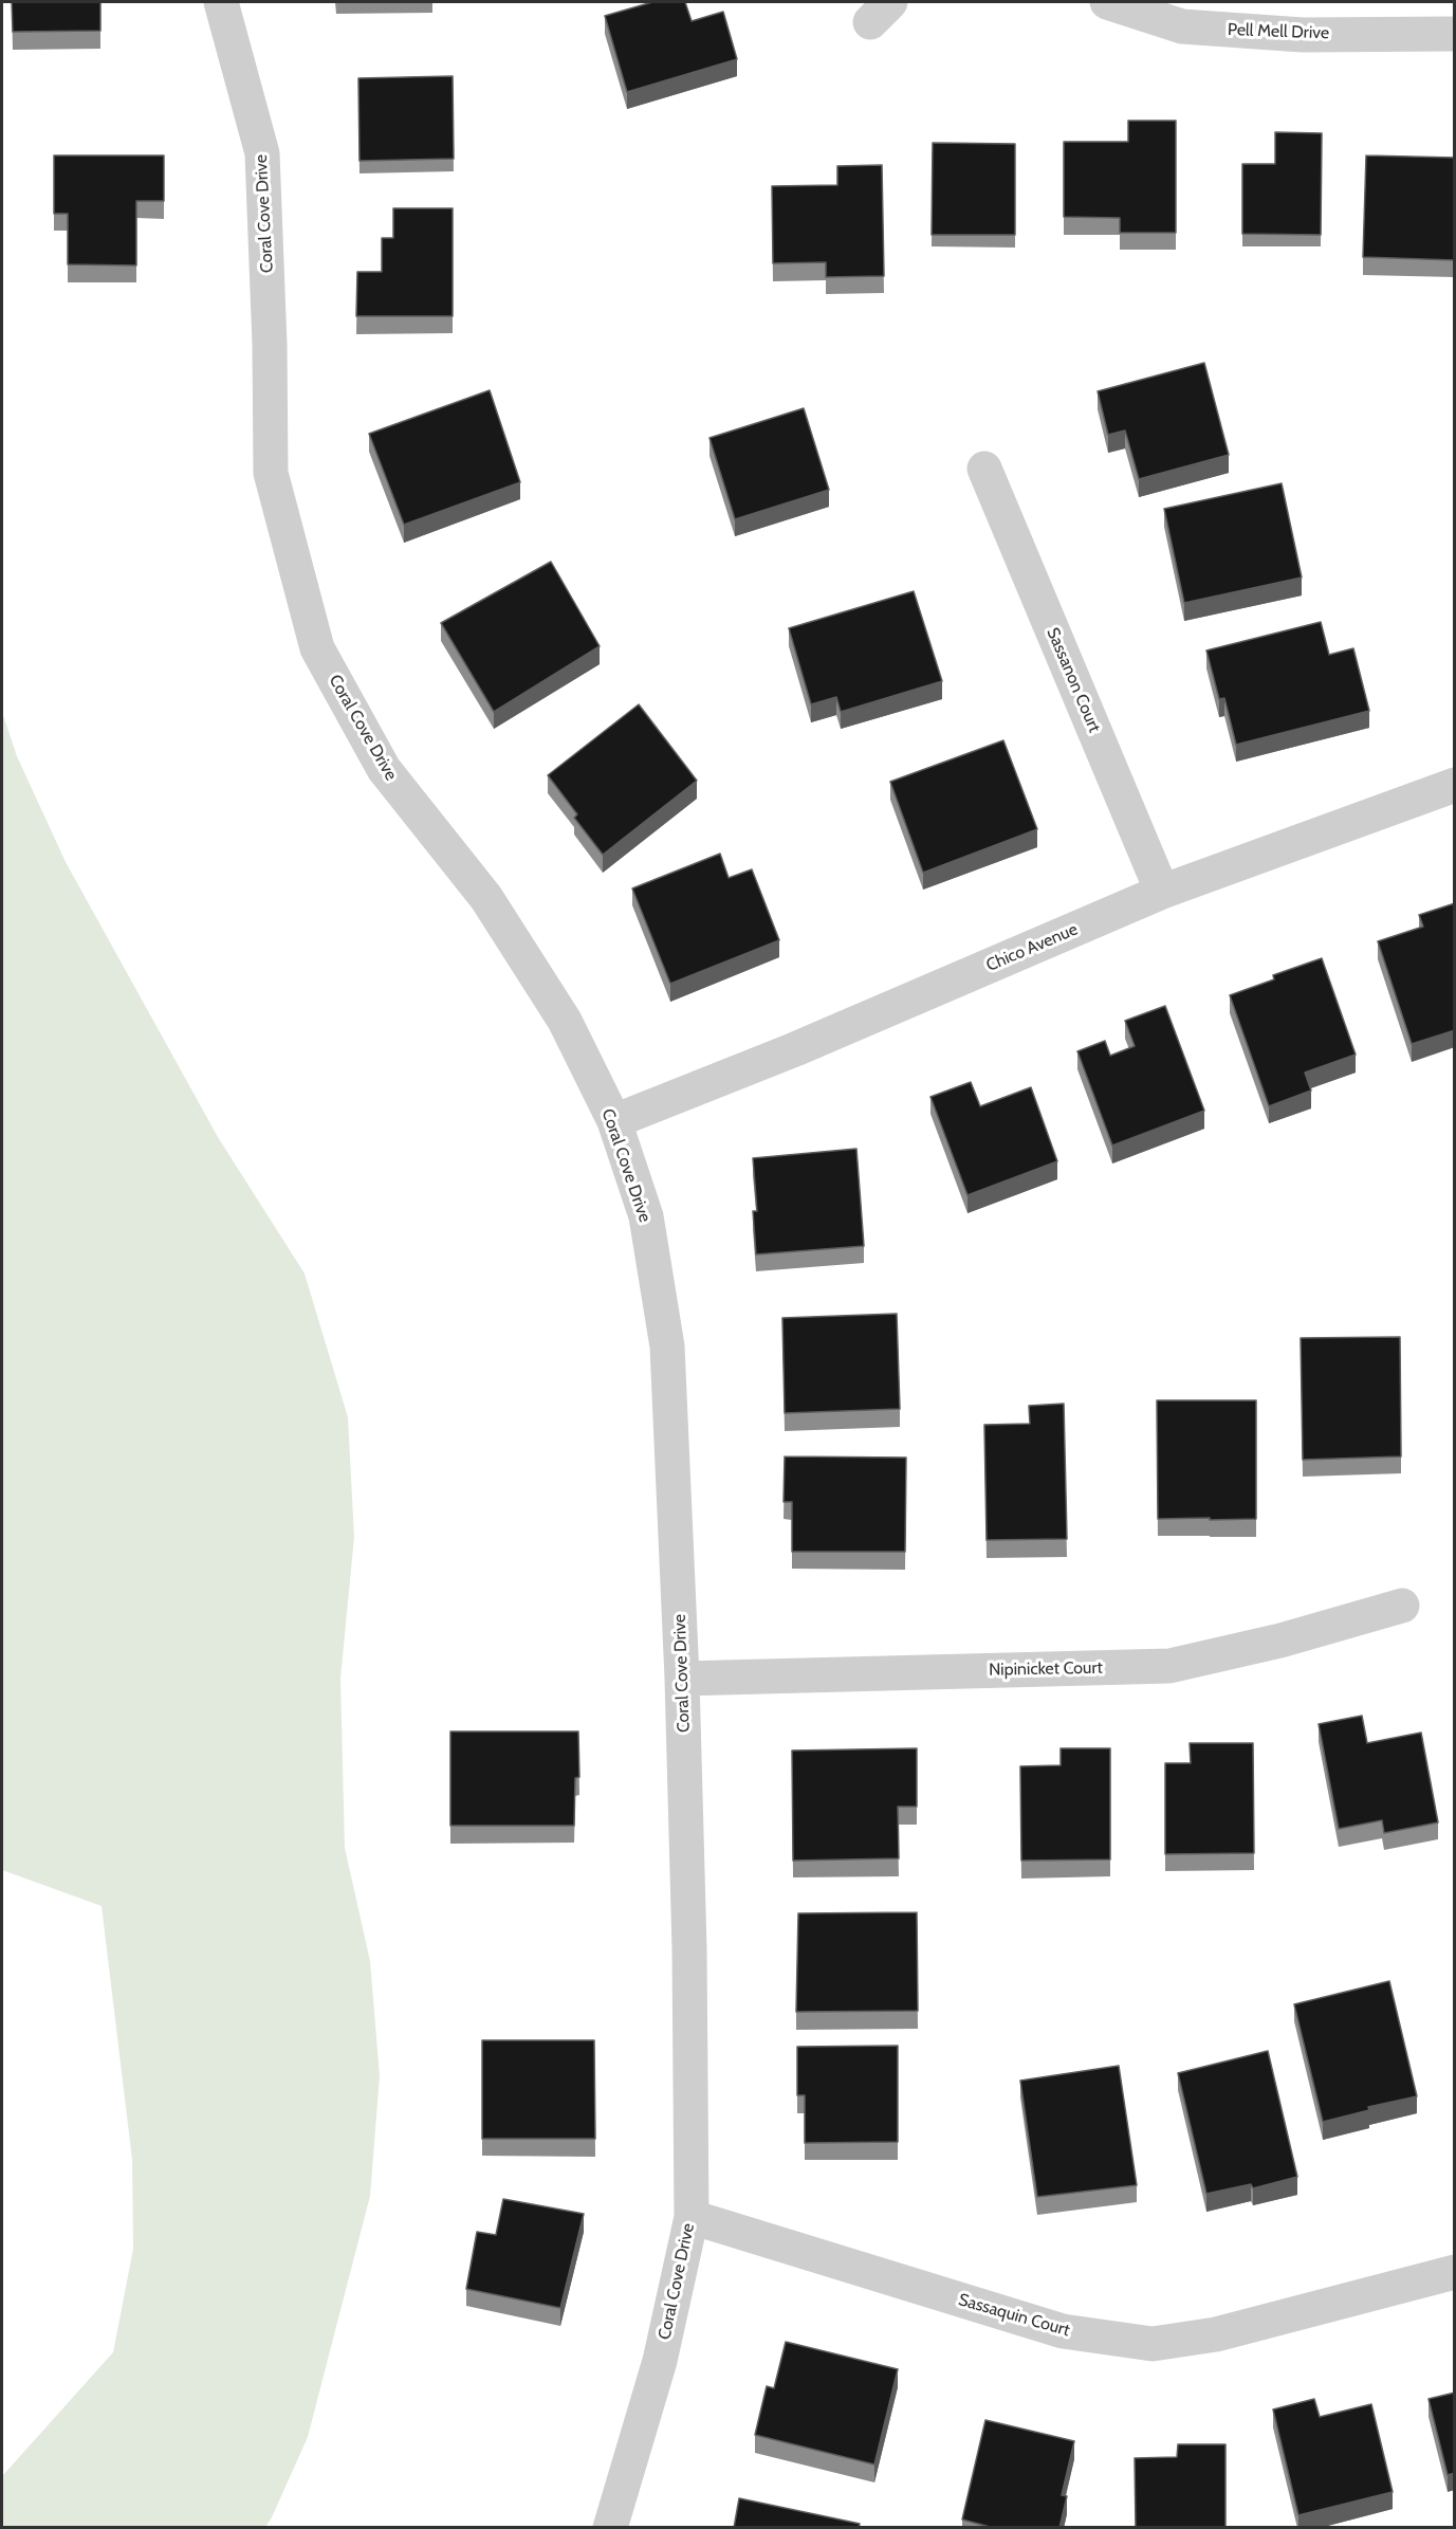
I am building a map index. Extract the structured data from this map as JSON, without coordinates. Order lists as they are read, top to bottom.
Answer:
{
  "streets": {
    "street": [
      "Pell Mell Drive",
      "Coral Cove Drive",
      "Sassanon Court",
      "Chico Avenue",
      "Nipinicket Court",
      "Sassaquin Court"
    ]
  },
  "crossings": [
    ["Coral Cove Drive", "Chico Avenue"],
    ["Coral Cove Drive", "Nipinicket Court"],
    ["Coral Cove Drive", "Sassaquin Court"],
    ["Sassanon Court", "Chico Avenue"]
  ]
}
